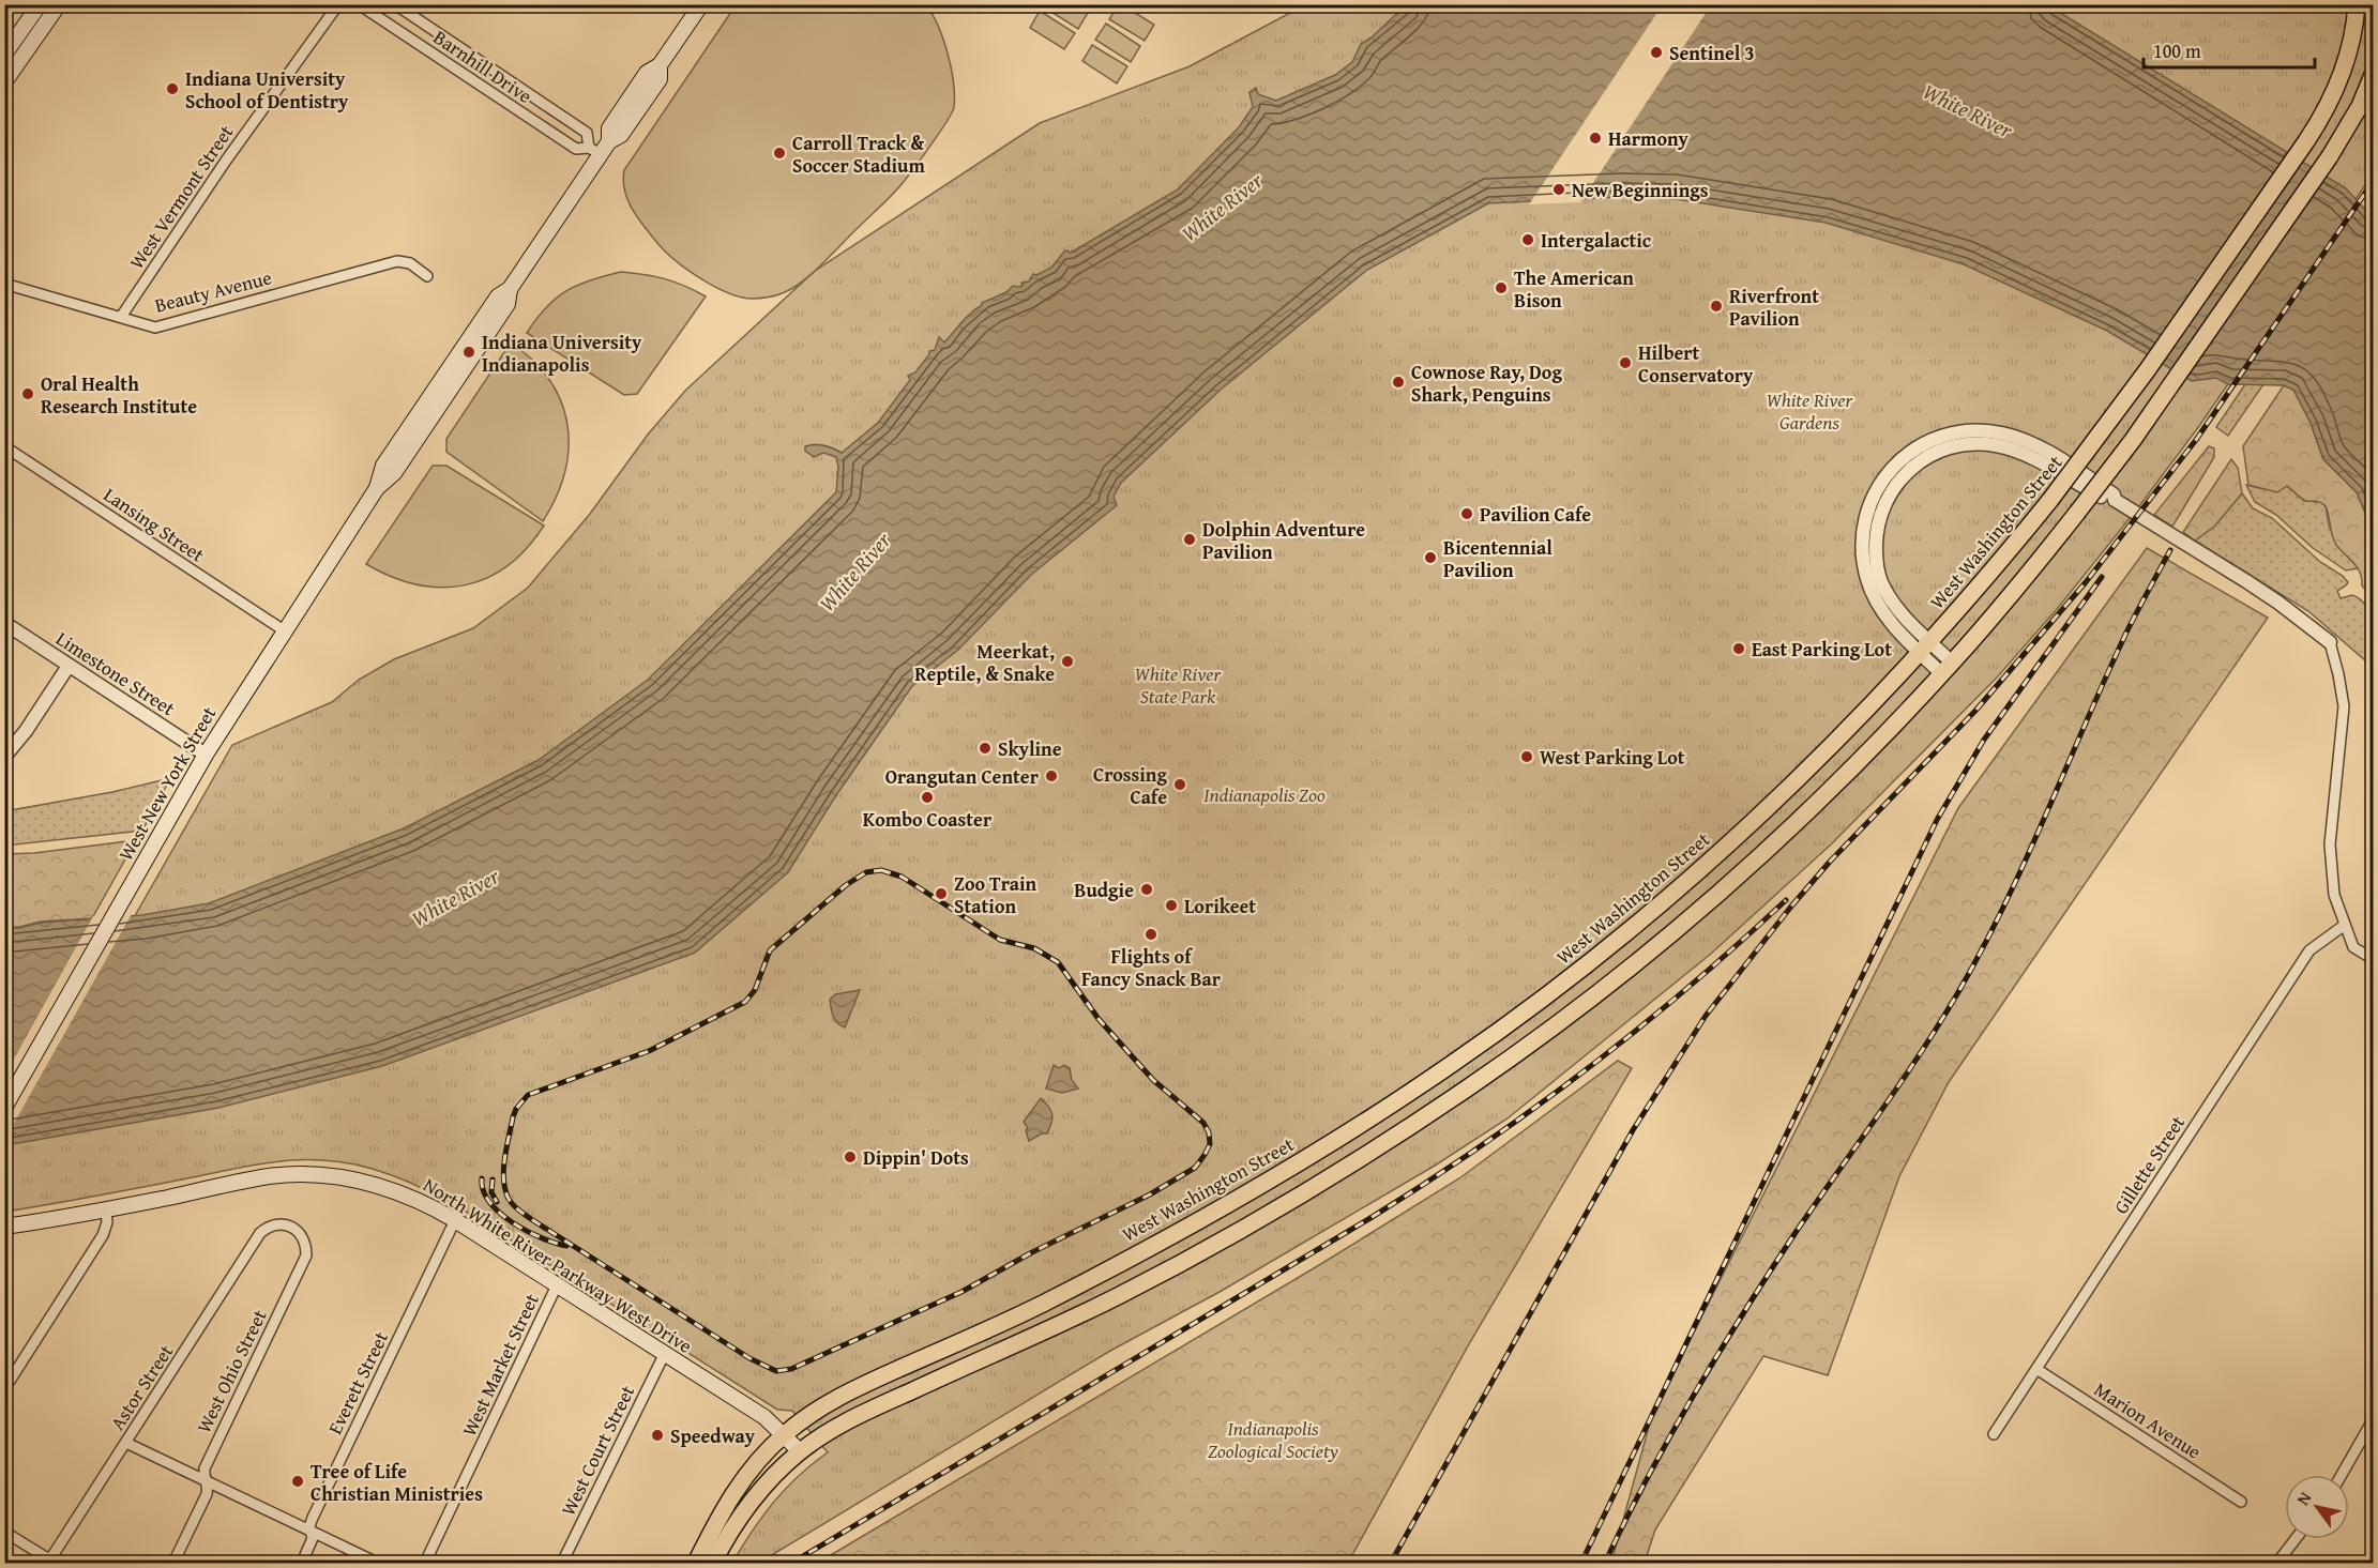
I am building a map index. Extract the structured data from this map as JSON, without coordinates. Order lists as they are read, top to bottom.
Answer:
{
  "streets": {
    "main road": ["West Washington Street", "West New York Street", "North White River Parkway West Drive"],
    "street": [
      "Barnhill Drive",
      "West Vermont Street",
      "Beauty Avenue",
      "Lansing Street",
      "Limestone Street",
      "Gillette Street",
      "West Market Street",
      "West Ohio Street",
      "Everett Street",
      "Astor Street",
      "Marion Avenue",
      "West Court Street"
    ]
  },
  "crossings": [
    ["Barnhill Drive", "West New York Street"],
    ["West Vermont Street", "Beauty Avenue"],
    ["Lansing Street", "West New York Street"],
    ["West Washington Street", "North White River Parkway West Drive"],
    ["Limestone Street", "West New York Street"],
    ["Gillette Street", "Marion Avenue"],
    ["North White River Parkway West Drive", "West Market Street"],
    ["North White River Parkway West Drive", "Everett Street"],
    ["North White River Parkway West Drive", "West Court Street"],
    ["West Ohio Street", "Astor Street"]
  ],
  "water": ["White River"],
  "parks": [
    "White River Gardens",
    "White River State Park",
    "Indianapolis Zoo",
    "Indianapolis Zoological Society"
  ],
  "places": [
    "Sentinel 3",
    "Indiana University School of Dentistry",
    "Harmony",
    "Carroll Track & Soccer Stadium",
    "New Beginnings",
    "Intergalactic",
    "The American Bison",
    "Riverfront Pavilion",
    "Indiana University Indianapolis",
    "Hilbert Conservatory",
    "Cownose Ray, Dog Shark, Penguins",
    "Oral Health Research Institute",
    "Pavilion Cafe",
    "Dolphin Adventure Pavilion",
    "Bicentennial Pavilion",
    "East Parking Lot",
    "Meerkat, Reptile, & Snake",
    "Skyline",
    "West Parking Lot",
    "Orangutan Center",
    "Crossing Cafe",
    "Kombo Coaster",
    "Budgie",
    "Zoo Train Station",
    "Lorikeet",
    "Flights of Fancy Snack Bar",
    "Dippin' Dots",
    "Speedway",
    "Tree of Life Christian Ministries"
  ],
  "scale_bar": "100 m",
  "north": "top left"
}
